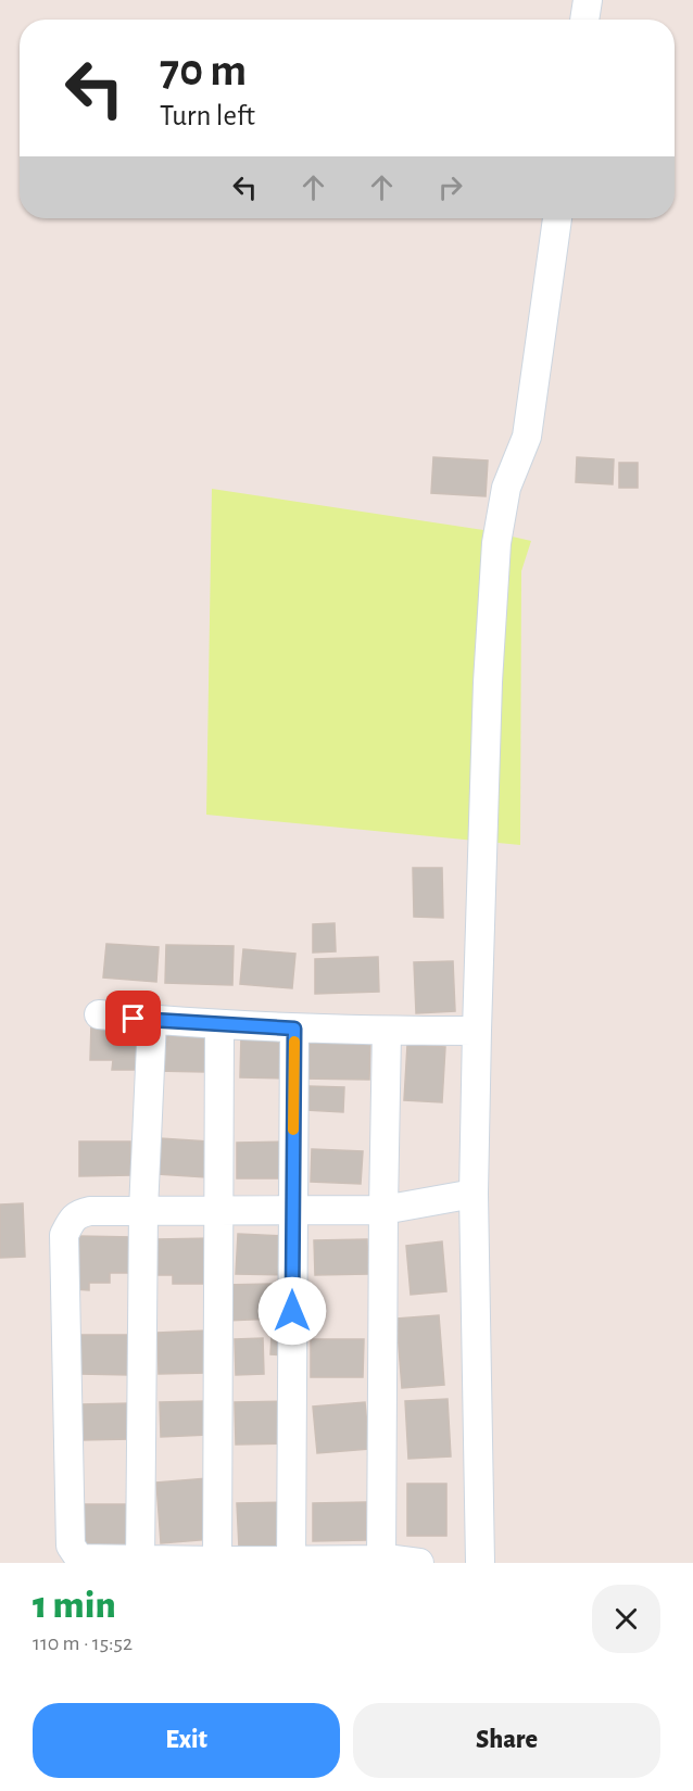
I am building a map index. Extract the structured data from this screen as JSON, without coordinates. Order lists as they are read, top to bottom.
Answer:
{
  "page": {
    "turn": ["70 m", "Turn left"],
    "heading": ["1 min", "110 m · 15:52"],
    "buttons": ["Exit", "Share"]
  }
}
